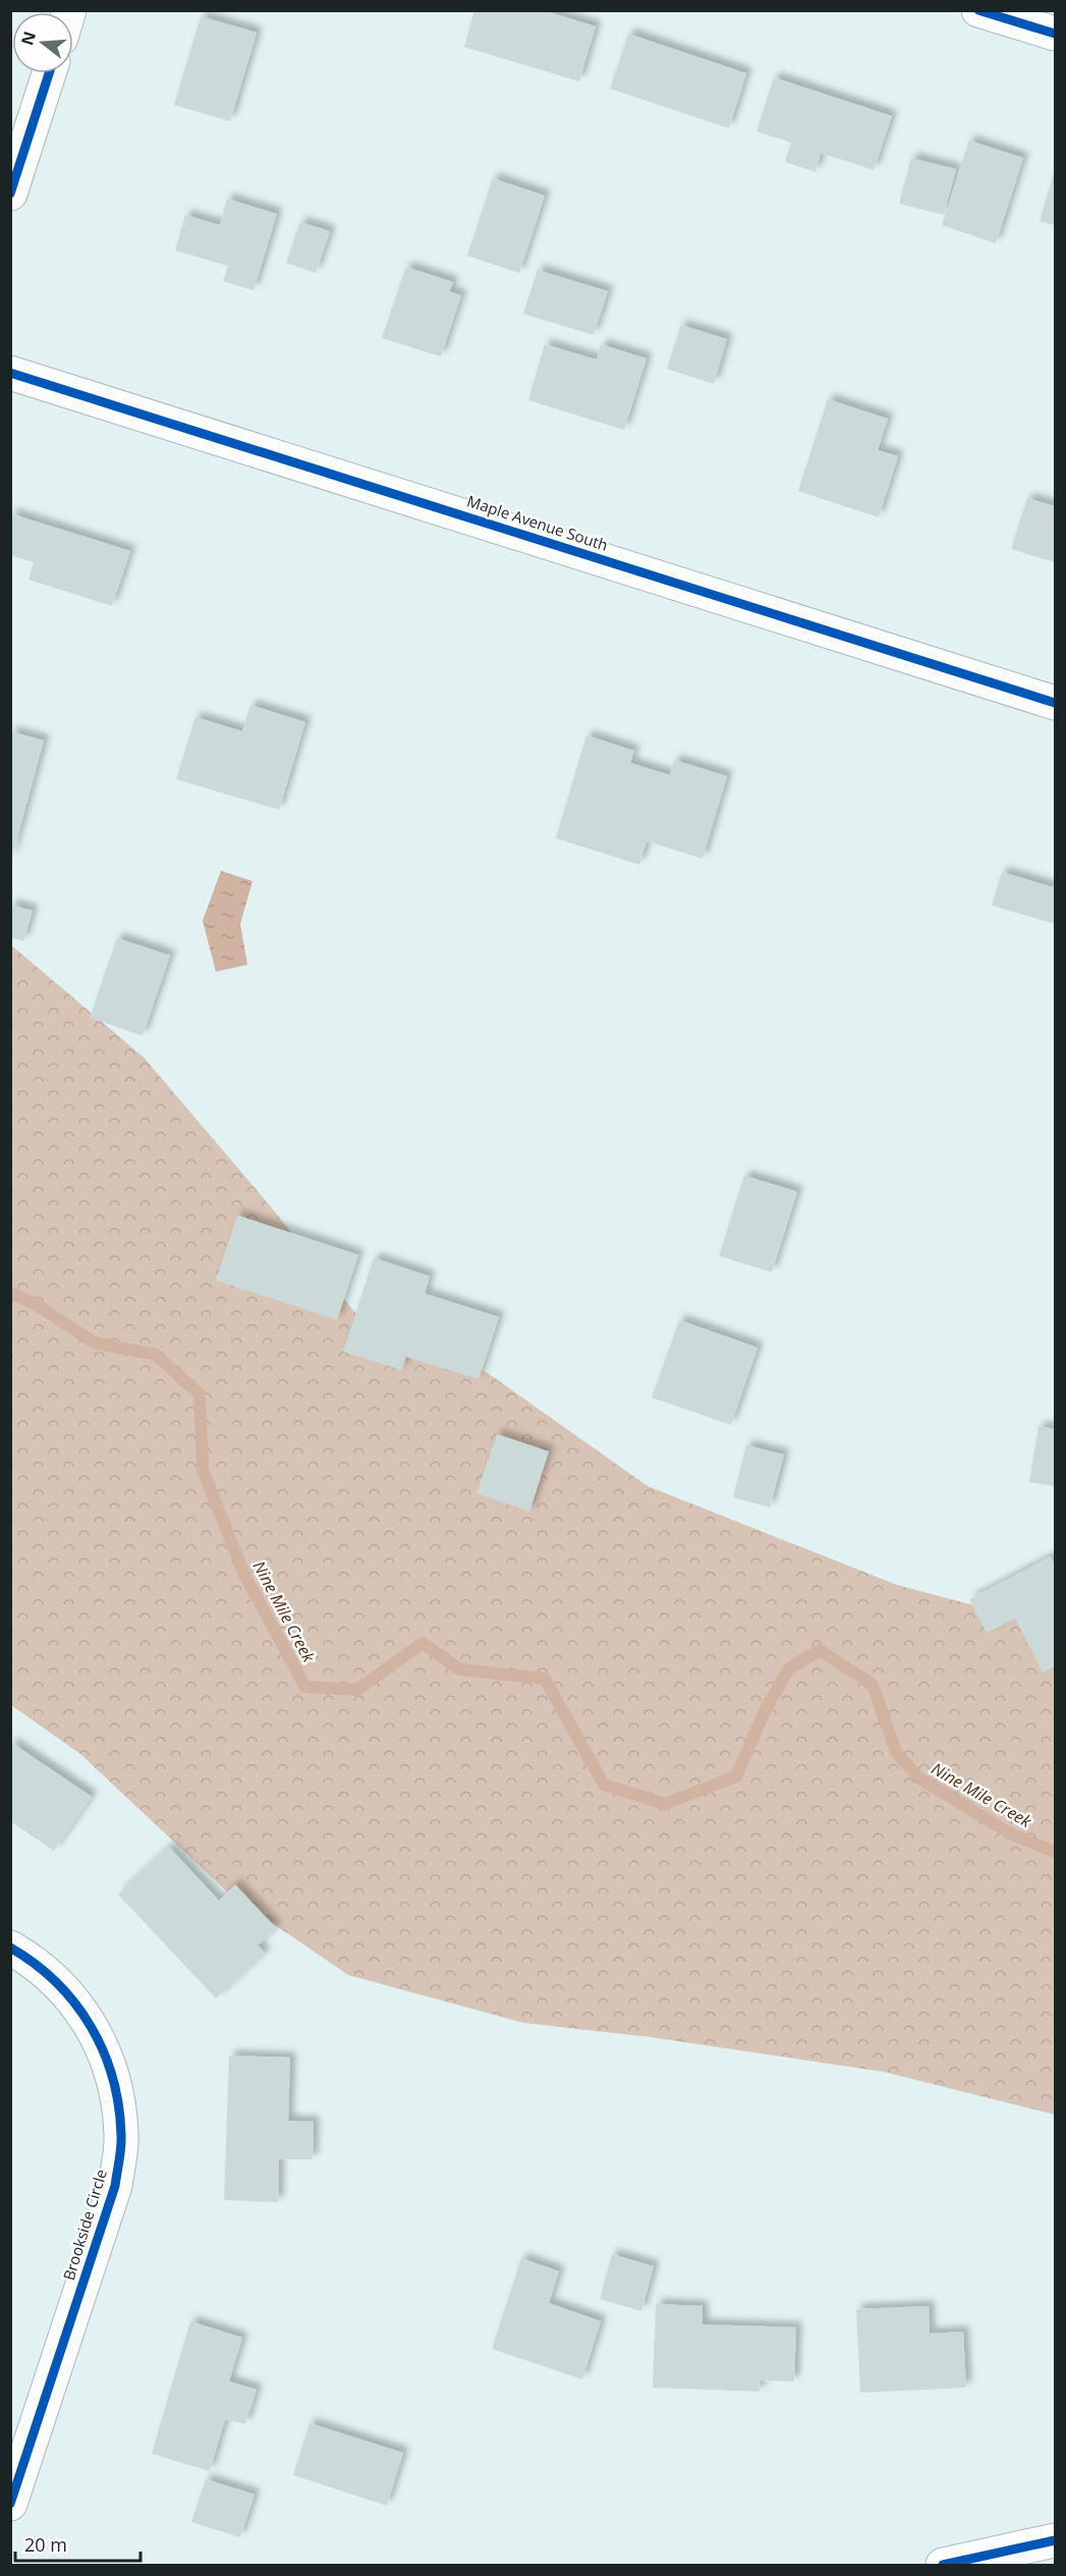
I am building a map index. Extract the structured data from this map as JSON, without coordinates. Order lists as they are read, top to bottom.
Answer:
{
  "streets": {
    "street": ["Maple Avenue South", "Brookside Circle"]
  },
  "water": ["Nine Mile Creek"],
  "scale_bar": "20 m",
  "north": "left"
}
